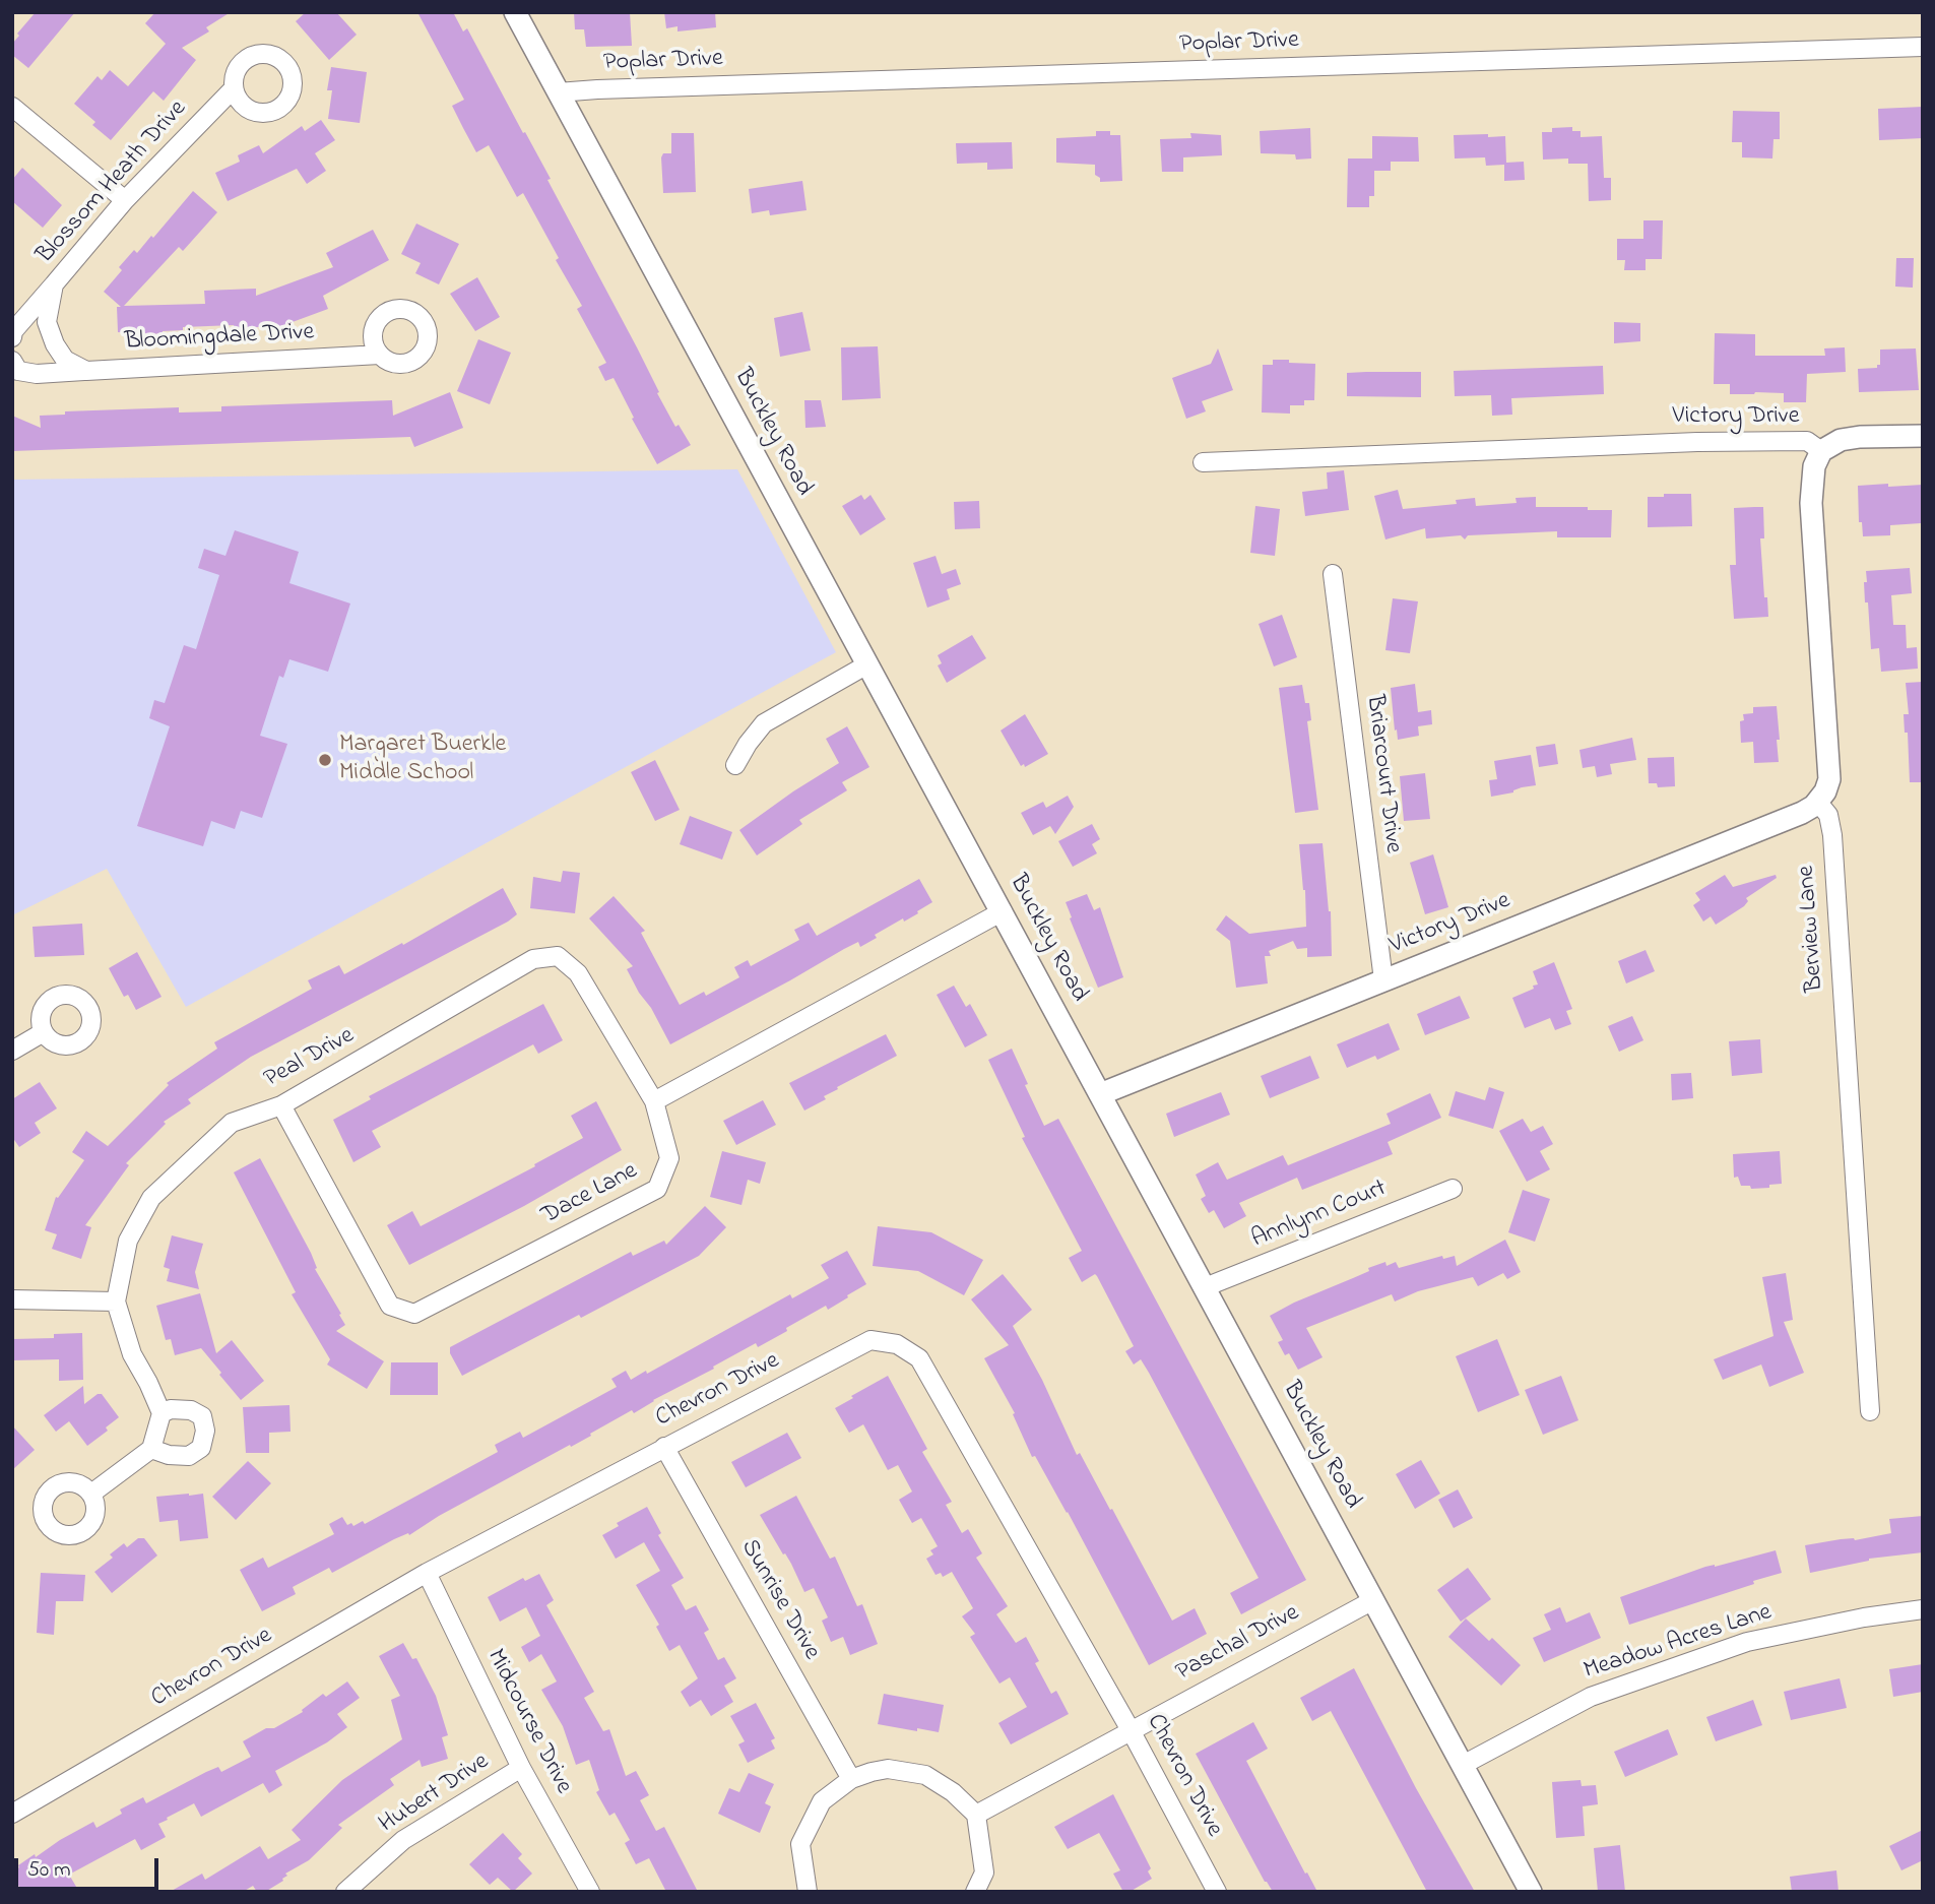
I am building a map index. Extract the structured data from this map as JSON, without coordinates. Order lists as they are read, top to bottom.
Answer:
{
  "streets": {
    "street": [
      "Poplar Drive",
      "Blossom Heath Drive",
      "Bloomingdale Drive",
      "Victory Drive",
      "Buckley Road",
      "Briarcourt Drive",
      "Berview Lane",
      "Peal Drive",
      "Dace Lane",
      "Annlynn Court",
      "Chevron Drive",
      "Sunrise Drive",
      "Meadow Acres Lane",
      "Paschal Drive",
      "Midcourse Drive",
      "Hubert Drive"
    ]
  },
  "crossings": [
    ["Poplar Drive", "Buckley Road"],
    ["Blossom Heath Drive", "Bloomingdale Drive"],
    ["Victory Drive", "Buckley Road"],
    ["Victory Drive", "Briarcourt Drive"],
    ["Victory Drive", "Berview Lane"],
    ["Buckley Road", "Annlynn Court"],
    ["Buckley Road", "Meadow Acres Lane"],
    ["Buckley Road", "Paschal Drive"],
    ["Peal Drive", "Dace Lane"],
    ["Chevron Drive", "Sunrise Drive"],
    ["Chevron Drive", "Paschal Drive"],
    ["Chevron Drive", "Midcourse Drive"],
    ["Midcourse Drive", "Hubert Drive"]
  ],
  "places": ["Margaret Buerkle Middle School"],
  "scale_bar": "50 m"
}
